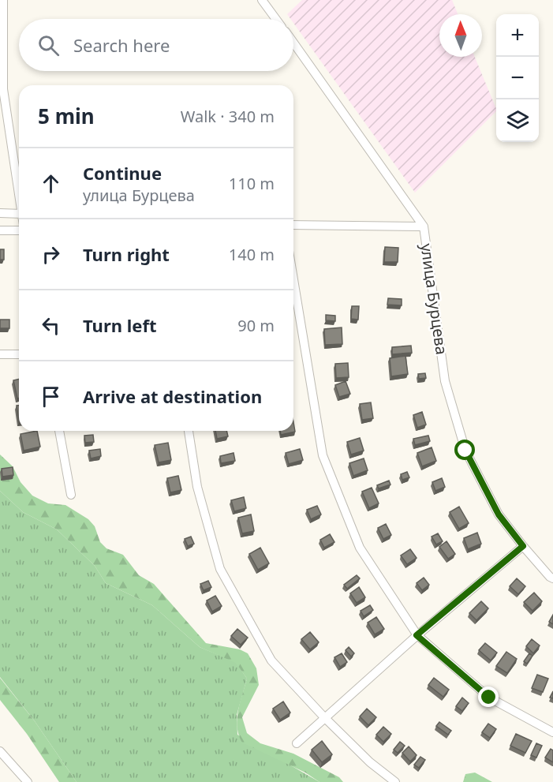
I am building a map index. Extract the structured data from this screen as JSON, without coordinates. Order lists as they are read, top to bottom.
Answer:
{
  "streets": {
    "street": ["улица Бурцева"]
  },
  "north": "top",
  "page": {
    "map_buttons": ["+", "−"],
    "search": "Search here",
    "heading": ["5 min", "Walk · 340 m"],
    "list": [
      ["Continue", "улица Бурцева", "110 m"],
      ["Turn right", "140 m"],
      ["Turn left", "90 m"],
      "Arrive at destination"
    ]
  }
}
